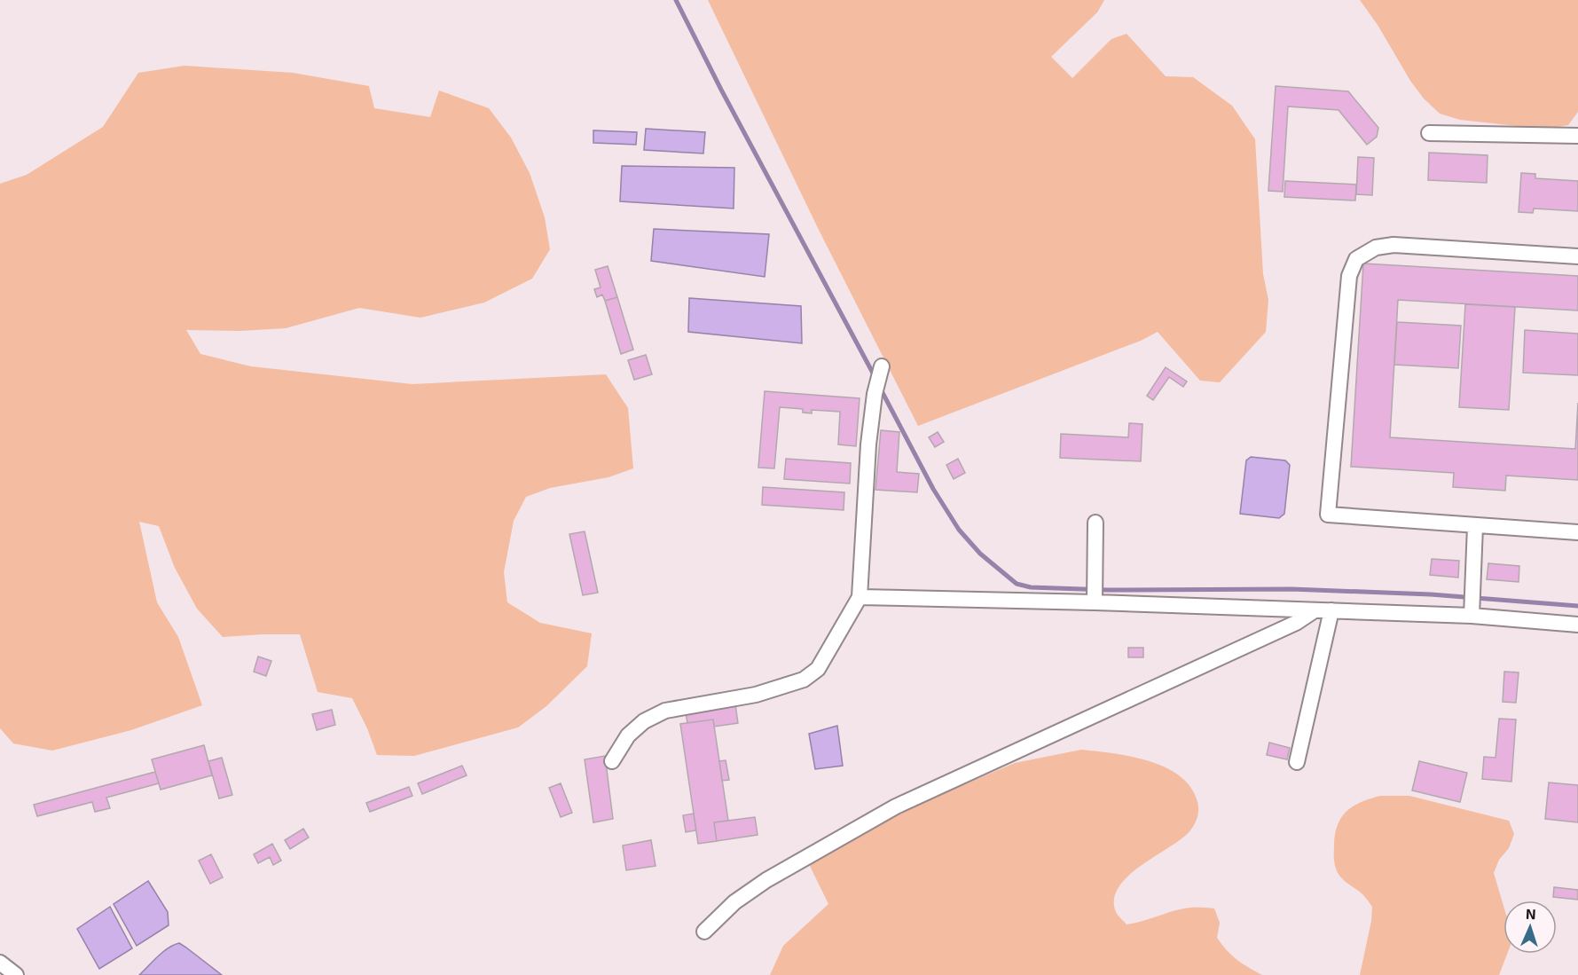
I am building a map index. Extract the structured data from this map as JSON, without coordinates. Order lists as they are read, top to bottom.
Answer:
{
  "north": "top"
}
